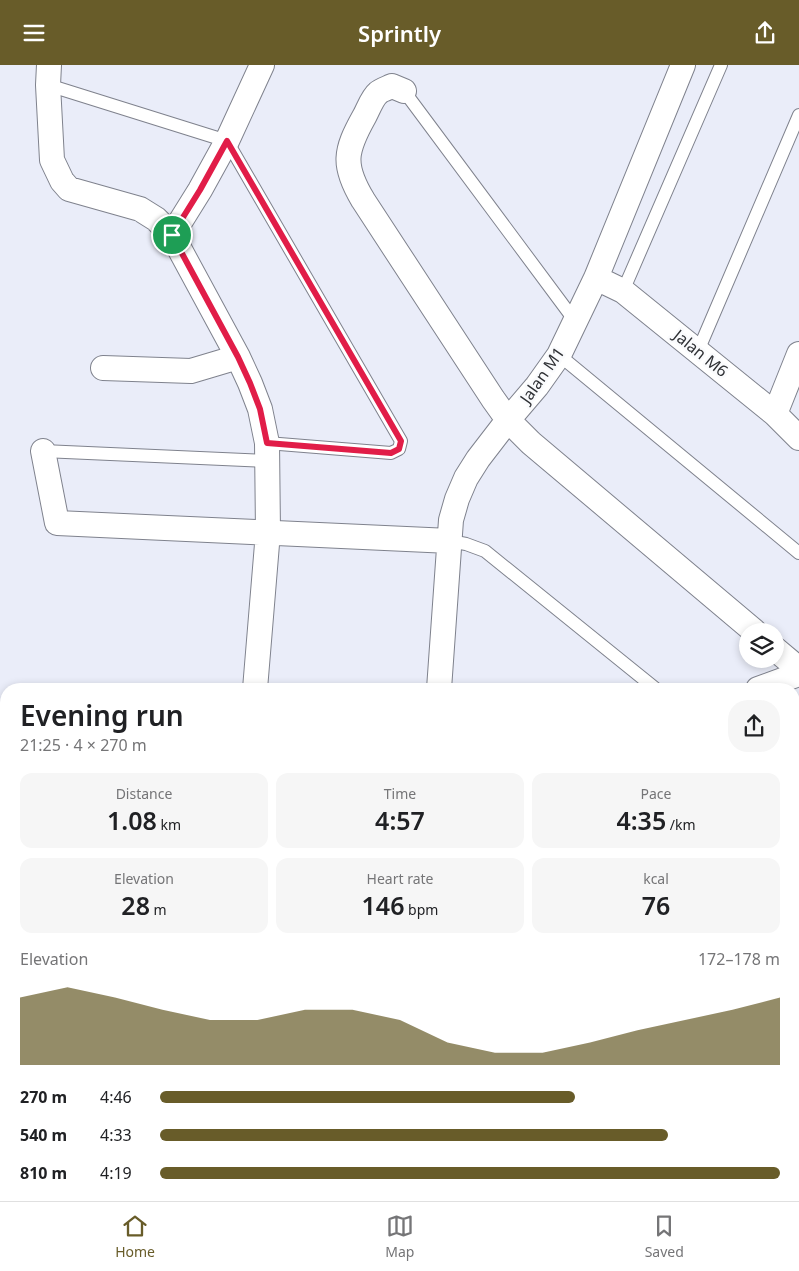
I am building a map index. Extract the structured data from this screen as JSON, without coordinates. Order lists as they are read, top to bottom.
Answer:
{
  "streets": {
    "street": ["Jalan M6", "Jalan M1"]
  },
  "crossings": [
    ["Jalan M6", "Jalan M1"]
  ],
  "page": {
    "header": "Sprintly",
    "heading": ["Evening run", "21:25 · 4 × 270 m"],
    "stats": [
      ["Distance", "1.08 km"],
      ["Time", "4:57"],
      ["Pace", "4:35 /km"],
      ["Elevation", "28 m"],
      ["Heart rate", "146 bpm"],
      ["kcal", "76"]
    ],
    "chart": ["Elevation", "172–178 m"],
    "list": [
      {
        "name": "270 m",
        "note": "4:46"
      },
      {
        "name": "540 m",
        "note": "4:33"
      },
      {
        "name": "810 m",
        "note": "4:19"
      }
    ],
    "tabs": ["Home", "Map", "Saved"]
  }
}
